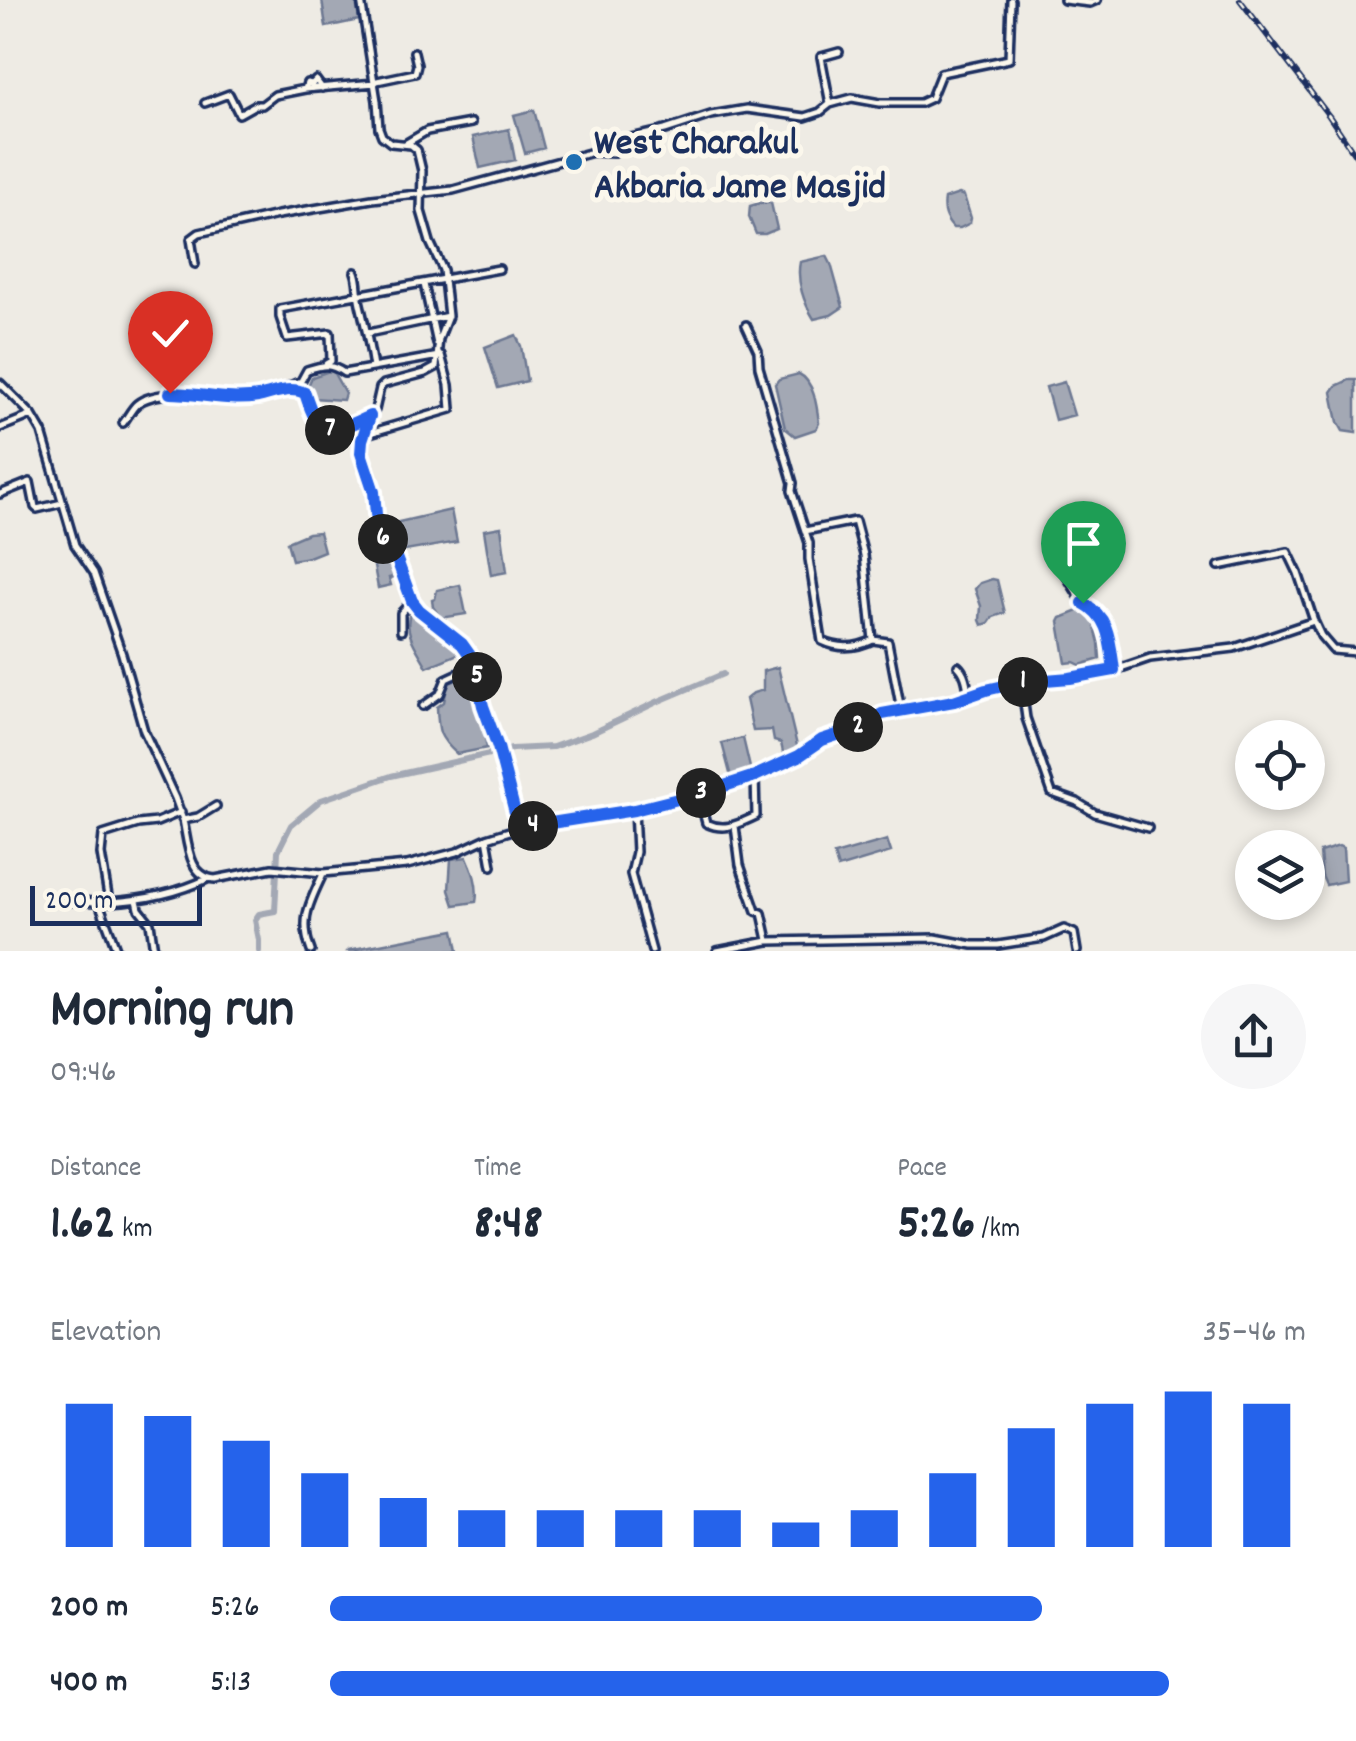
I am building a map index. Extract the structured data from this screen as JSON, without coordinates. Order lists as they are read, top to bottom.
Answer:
{
  "places": ["West Charakul Akbaria Jame Masjid"],
  "scale_bar": "200 m",
  "page": {
    "pins": [
      "7",
      "6",
      "5",
      "1",
      "2",
      "3",
      "4"
    ],
    "scale": "200 m",
    "heading": ["Morning run", "09:46"],
    "stats": [
      ["Distance", "1.62 km"],
      ["Time", "8:48"],
      ["Pace", "5:26 /km"]
    ],
    "chart": ["Elevation", "35–46 m"],
    "list": [
      {
        "name": "200 m",
        "note": "5:26"
      },
      {
        "name": "400 m",
        "note": "5:13"
      }
    ]
  }
}
